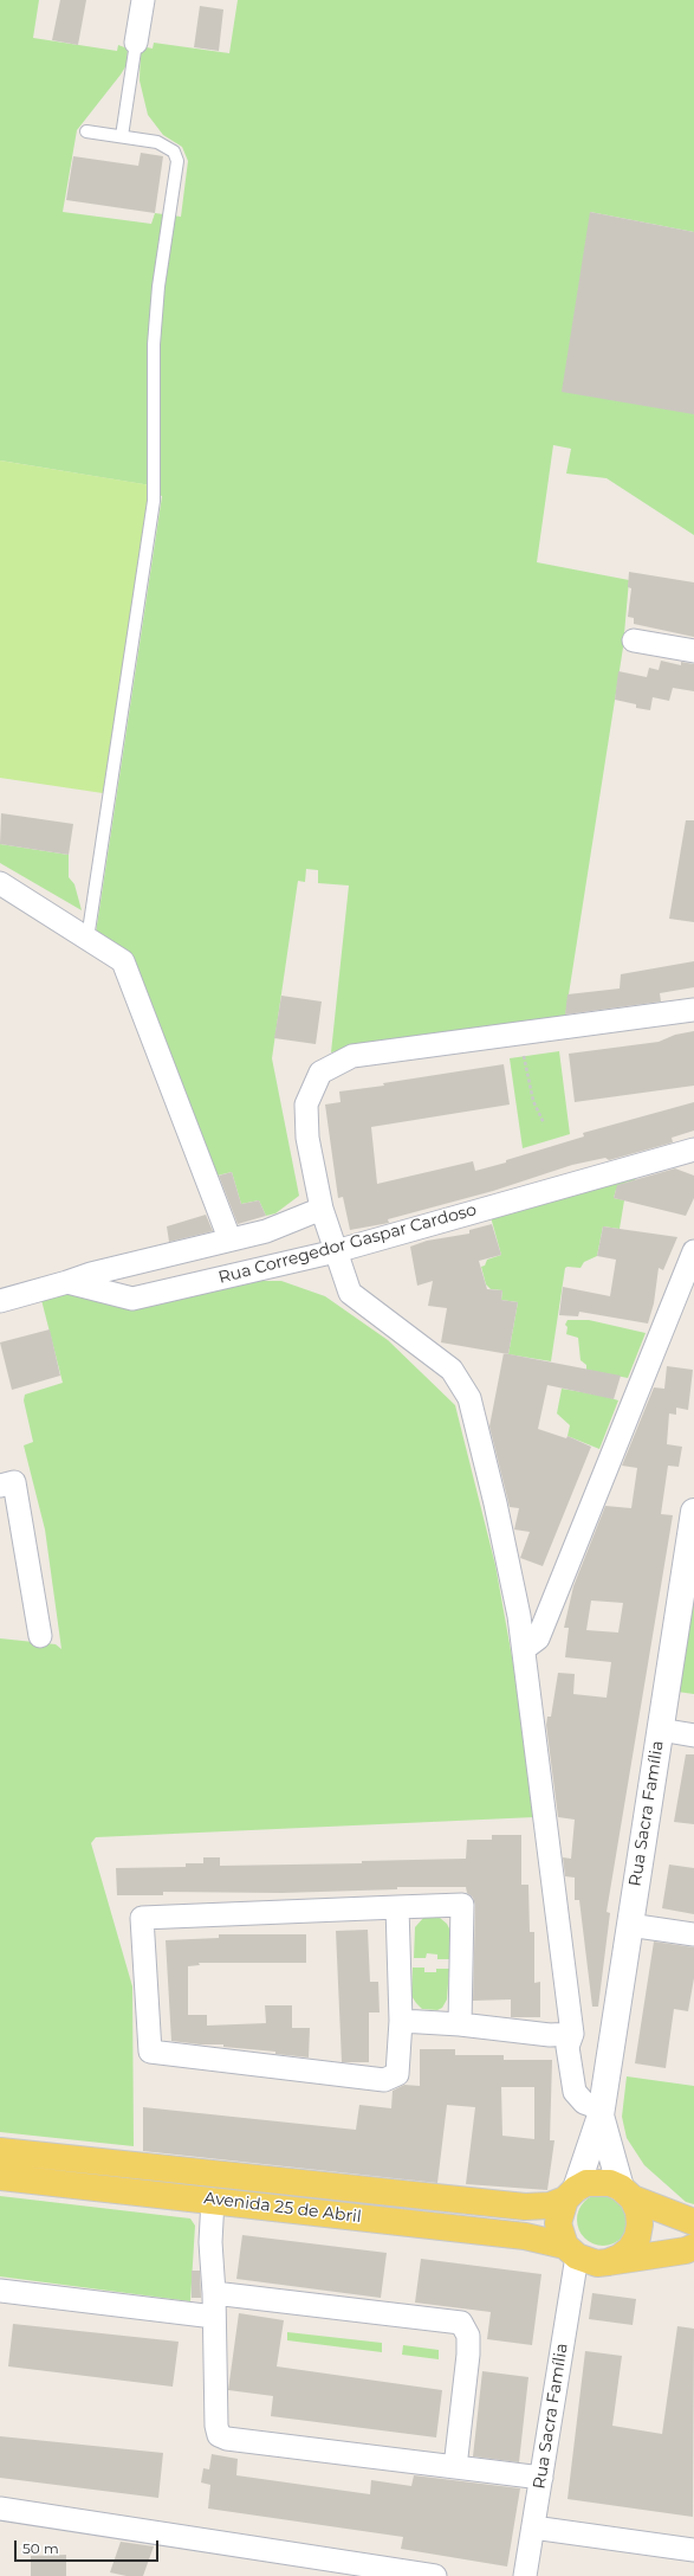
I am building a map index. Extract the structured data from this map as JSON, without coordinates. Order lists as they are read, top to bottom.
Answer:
{
  "streets": {
    "main road": ["Avenida 25 de Abril"],
    "street": ["Rua Corregedor Gaspar Cardoso", "Rua Sacra Família"]
  },
  "crossings": [
    ["Rua Sacra Família", "Avenida 25 de Abril"]
  ],
  "scale_bar": "50 m"
}
